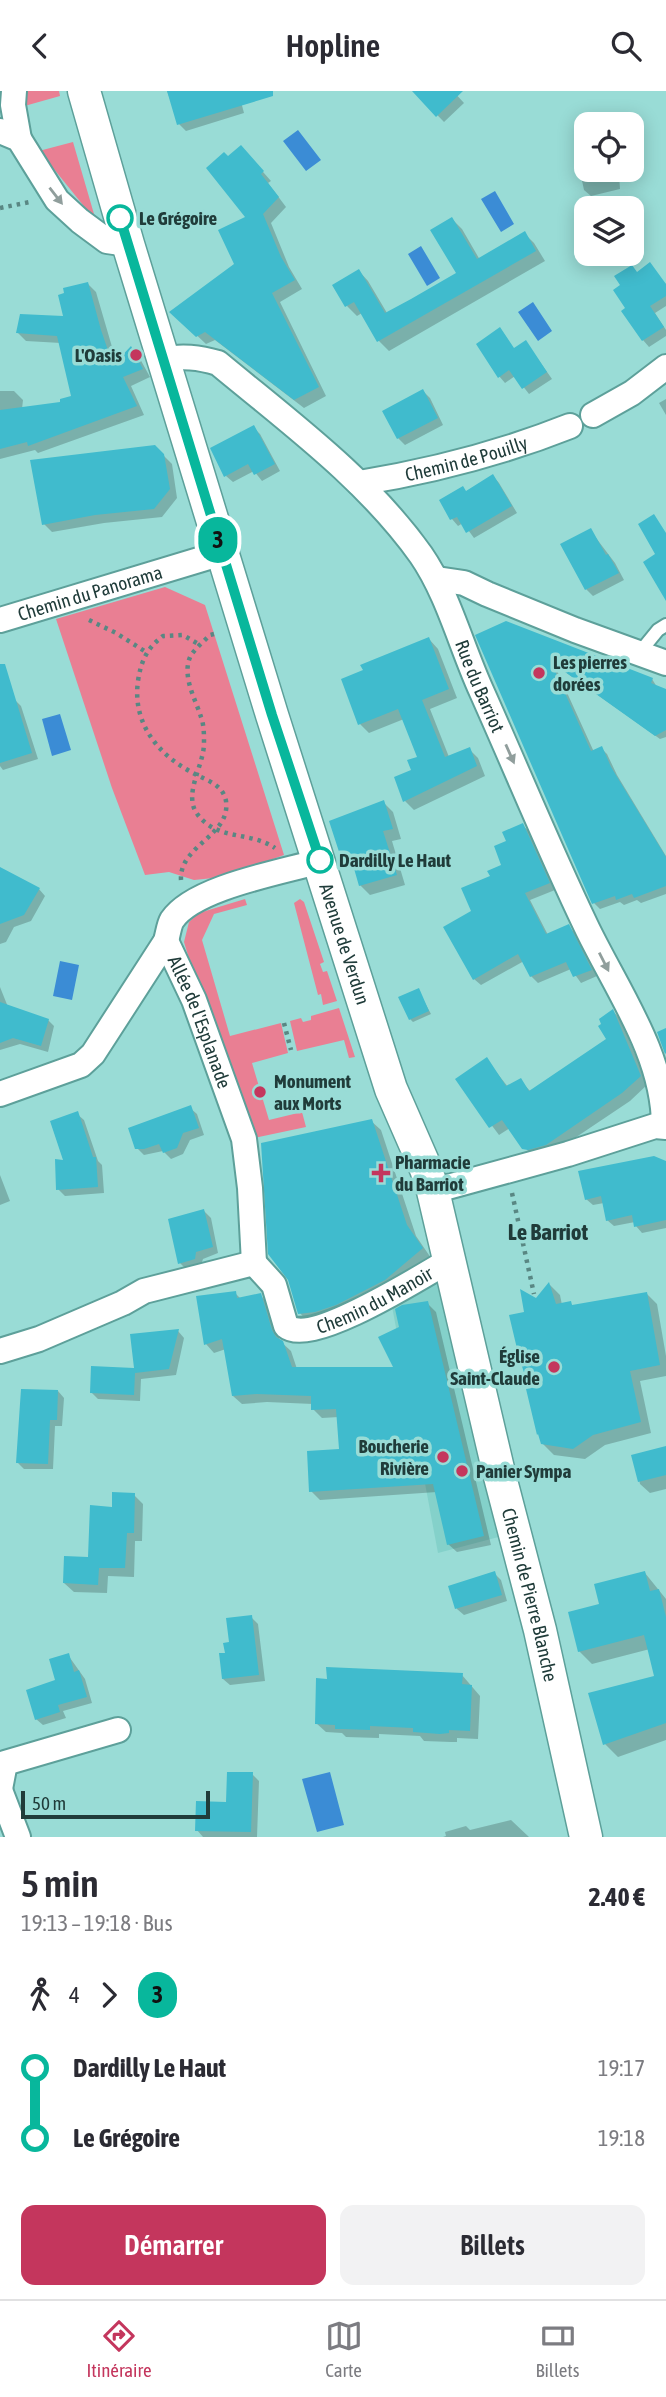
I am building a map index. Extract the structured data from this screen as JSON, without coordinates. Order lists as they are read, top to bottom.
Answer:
{
  "streets": {
    "street": [
      "Chemin de Pouilly",
      "Chemin du Panorama",
      "Rue du Barriot",
      "Avenue de Verdun",
      "Allée de l'Esplanade",
      "Chemin du Manoir",
      "Chemin de Pierre Blanche"
    ]
  },
  "crossings": [
    ["Chemin de Pouilly", "Rue du Barriot"],
    ["Chemin du Panorama", "Avenue de Verdun"],
    ["Rue du Barriot", "Avenue de Verdun"],
    ["Avenue de Verdun", "Chemin de Pierre Blanche"],
    ["Allée de l'Esplanade", "Chemin du Manoir"],
    ["Chemin du Manoir", "Chemin de Pierre Blanche"]
  ],
  "one_way": ["Rue du Barriot"],
  "districts": ["Le Barriot"],
  "places": {
    "other": [
      "Le Grégoire",
      "L'Oasis",
      "Les pierres dorées",
      "Dardilly Le Haut",
      "Monument aux Morts",
      "Église Saint-Claude",
      "Boucherie Rivière",
      "Panier Sympa"
    ],
    "health": ["Pharmacie du Barriot"]
  },
  "lines": ["bus line 3"],
  "scale_bar": "50 m",
  "page": {
    "header": "Hopline",
    "on_map": "3",
    "scale": "50 m",
    "heading": ["5 min", "19:13 – 19:18 · Bus", "2.40 €"],
    "legs": ["4", "3"],
    "list": [
      {
        "name": "Dardilly Le Haut",
        "value": "19:17"
      },
      {
        "name": "Le Grégoire",
        "value": "19:18"
      }
    ],
    "buttons": ["Démarrer", "Billets"],
    "tabs": ["Itinéraire", "Carte", "Billets"]
  }
}
